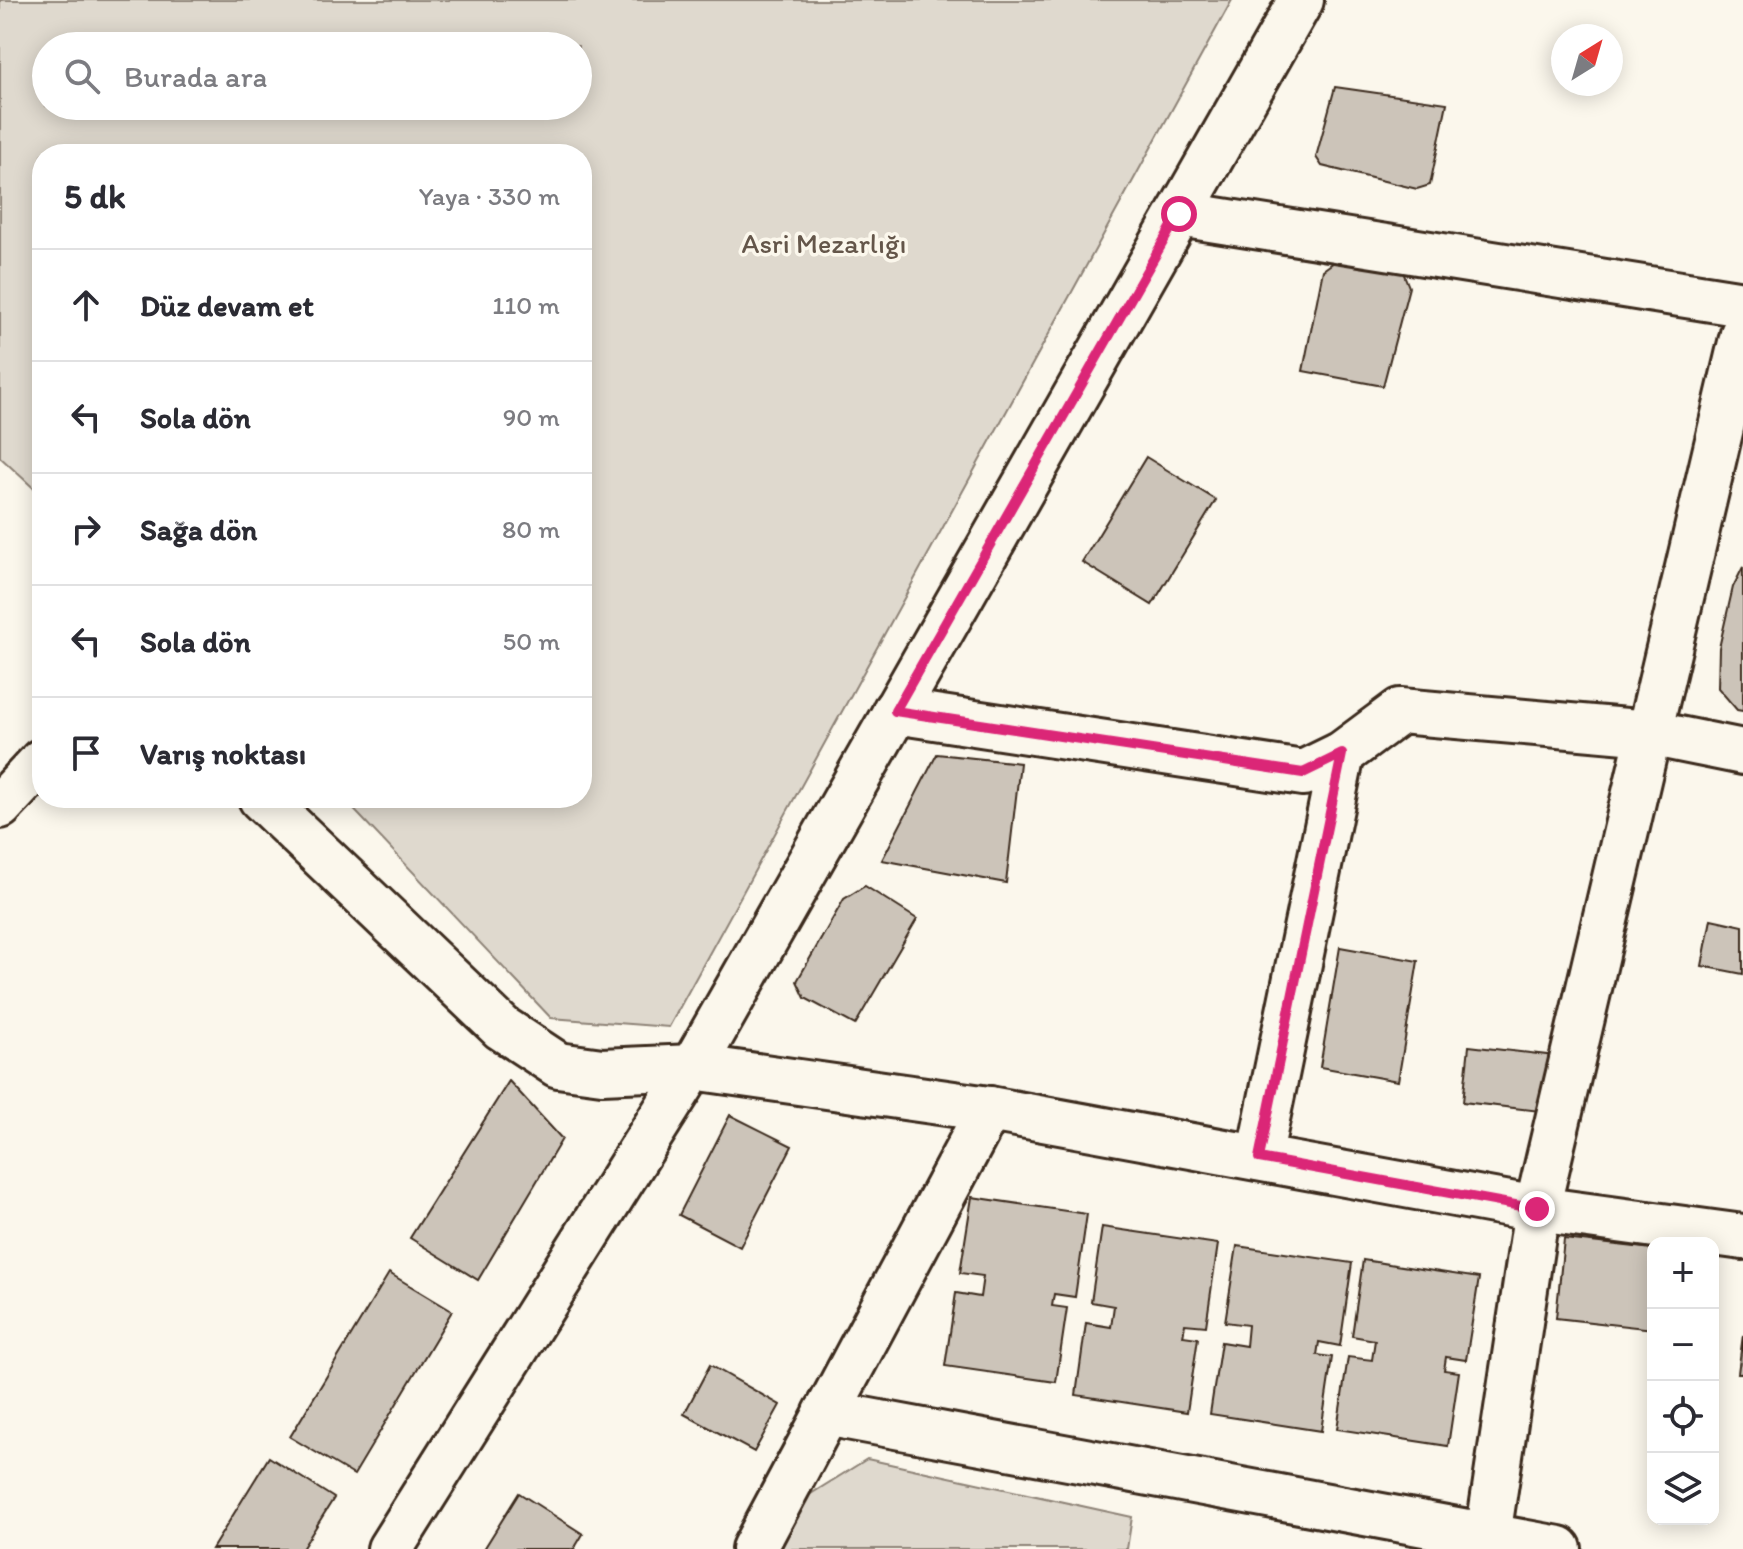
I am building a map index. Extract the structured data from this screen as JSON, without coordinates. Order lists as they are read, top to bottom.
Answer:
{
  "parks": ["Asri Mezarlığı"],
  "north": "top right",
  "page": {
    "search": "Burada ara",
    "heading": ["5 dk", "Yaya · 330 m"],
    "list": [
      ["Düz devam et", "110 m"],
      ["Sola dön", "90 m"],
      ["Sağa dön", "80 m"],
      ["Sola dön", "50 m"],
      "Varış noktası"
    ],
    "map_buttons": ["+", "−"]
  }
}
